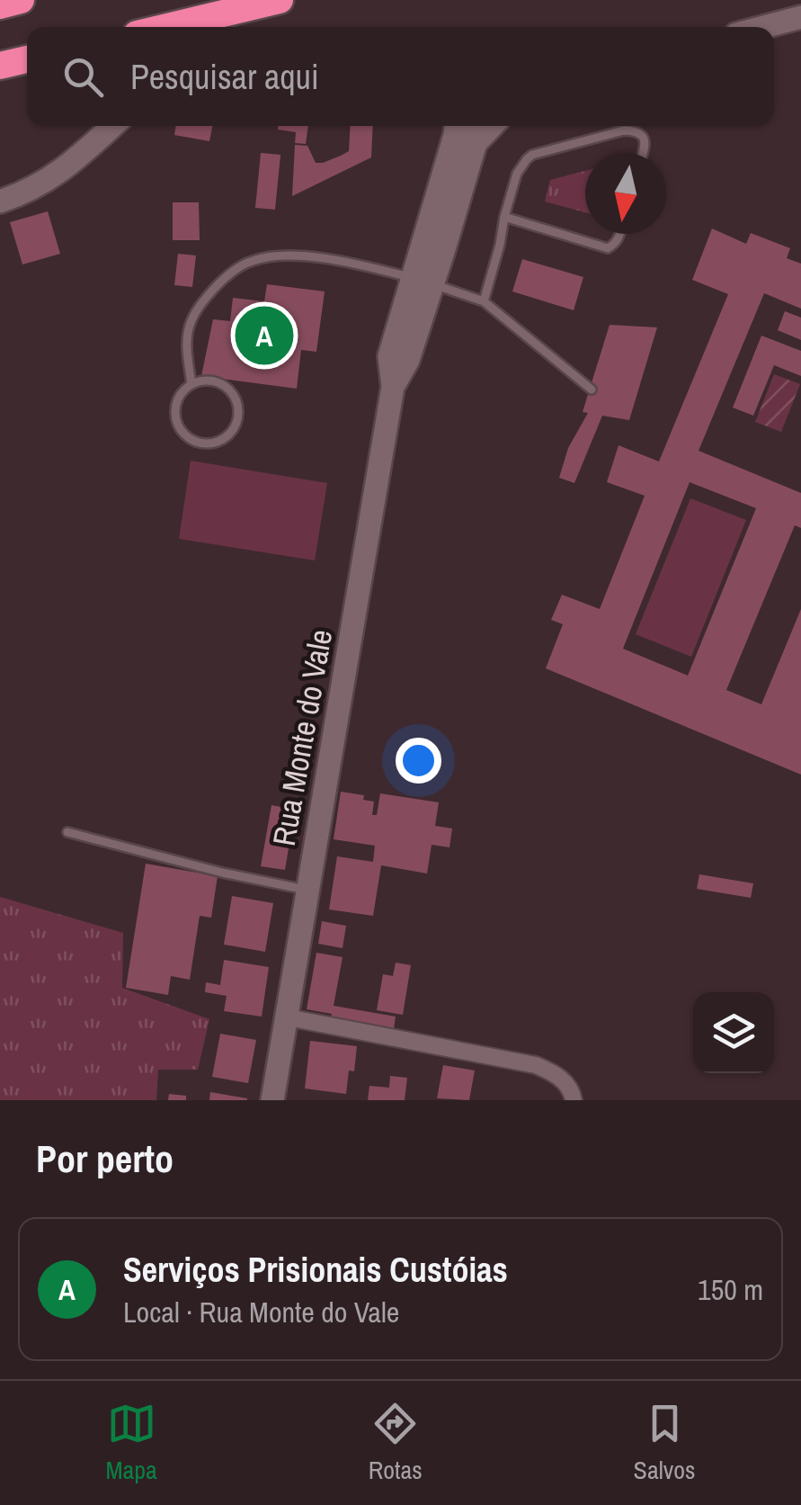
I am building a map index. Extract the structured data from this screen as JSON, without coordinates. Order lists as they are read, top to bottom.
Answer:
{
  "streets": {
    "street": ["Rua Monte do Vale"]
  },
  "north": "bottom",
  "page": {
    "search": "Pesquisar aqui",
    "pins": "A",
    "heading": "Por perto",
    "list": [
      {
        "mark": "A",
        "name": "Serviços Prisionais Custóias",
        "note": "Local · Rua Monte do Vale",
        "value": "150 m"
      }
    ],
    "nav": ["Mapa", "Rotas", "Salvos"]
  }
}
